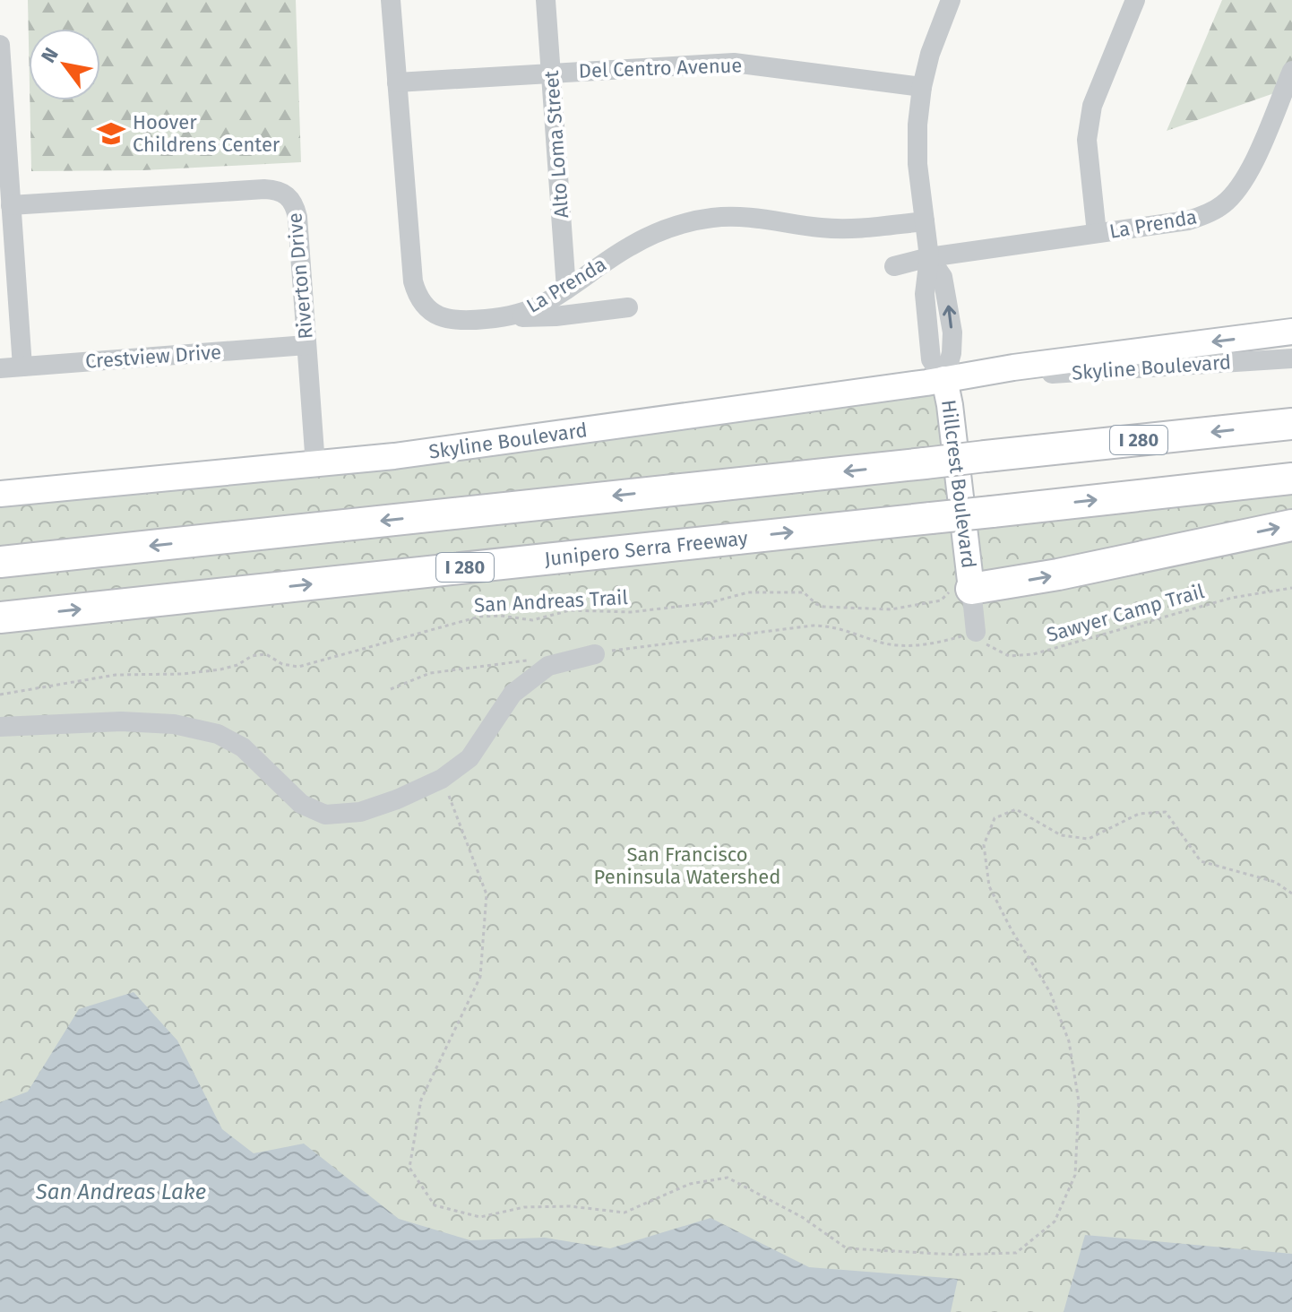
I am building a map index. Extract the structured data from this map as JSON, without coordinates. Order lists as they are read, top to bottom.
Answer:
{
  "streets": {
    "highway": ["I 280", "Junipero Serra Freeway"],
    "main road": ["Skyline Boulevard", "Hillcrest Boulevard"],
    "street": [
      "Del Centro Avenue",
      "Alto Loma Street",
      "La Prenda",
      "Riverton Drive",
      "Crestview Drive"
    ],
    "path": ["San Andreas Trail", "Sawyer Camp Trail"]
  },
  "crossings": [
    ["Del Centro Avenue", "Alto Loma Street"],
    ["Del Centro Avenue", "La Prenda"],
    ["Del Centro Avenue", "Hillcrest Boulevard"],
    ["Alto Loma Street", "La Prenda"],
    ["La Prenda", "Hillcrest Boulevard"],
    ["Riverton Drive", "Crestview Drive"],
    ["Riverton Drive", "Skyline Boulevard"],
    ["Skyline Boulevard", "Hillcrest Boulevard"],
    ["Hillcrest Boulevard", "San Andreas Trail"]
  ],
  "water": ["San Andreas Lake"],
  "parks": ["San Francisco Peninsula Watershed"],
  "places": {
    "school or university": ["Hoover Childrens Center"]
  },
  "north": "top left"
}
